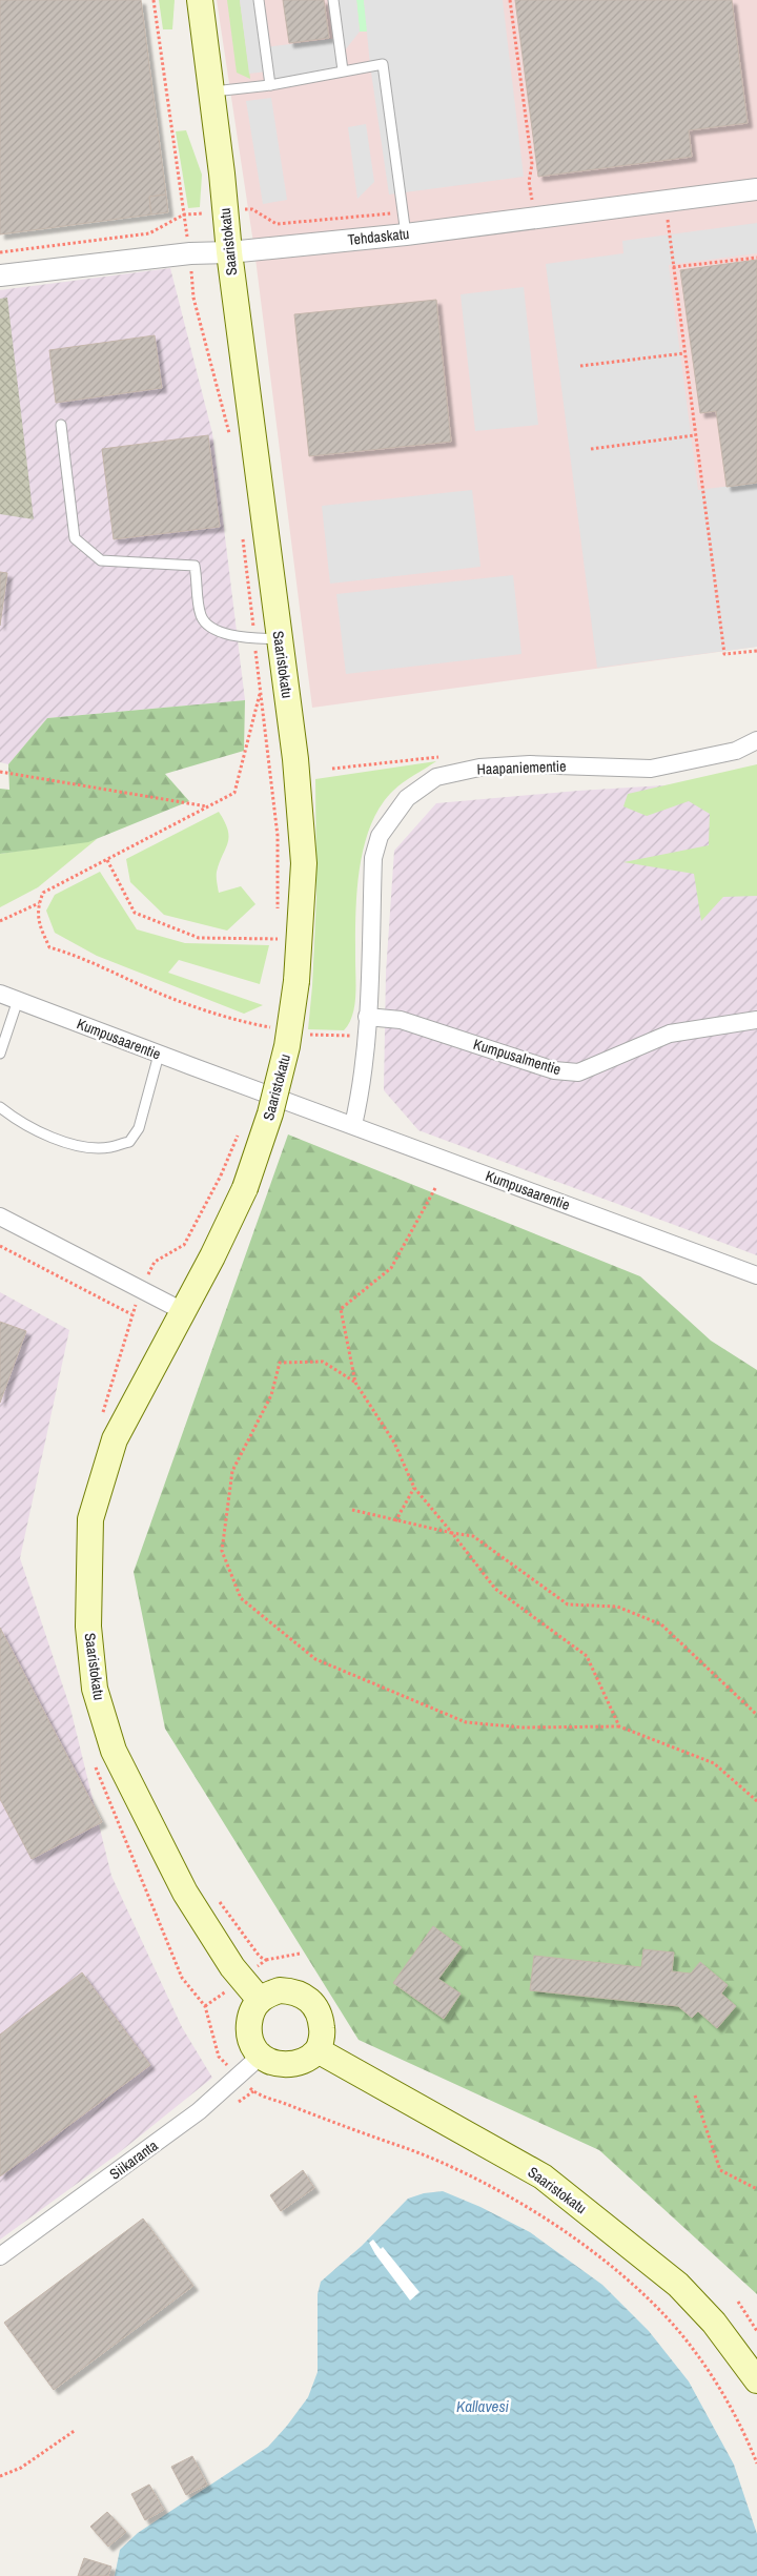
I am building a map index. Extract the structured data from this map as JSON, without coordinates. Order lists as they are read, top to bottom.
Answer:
{
  "streets": {
    "main road": ["Saaristokatu"],
    "street": [
      "Tehdaskatu",
      "Haapaniementie",
      "Kumpusaarentie",
      "Kumpusalmentie",
      "Siikaranta"
    ]
  },
  "crossings": [
    ["Tehdaskatu", "Saaristokatu"],
    ["Saaristokatu", "Siikaranta"],
    ["Haapaniementie", "Kumpusaarentie"],
    ["Haapaniementie", "Kumpusalmentie"]
  ],
  "water": ["Kallavesi"]
}
